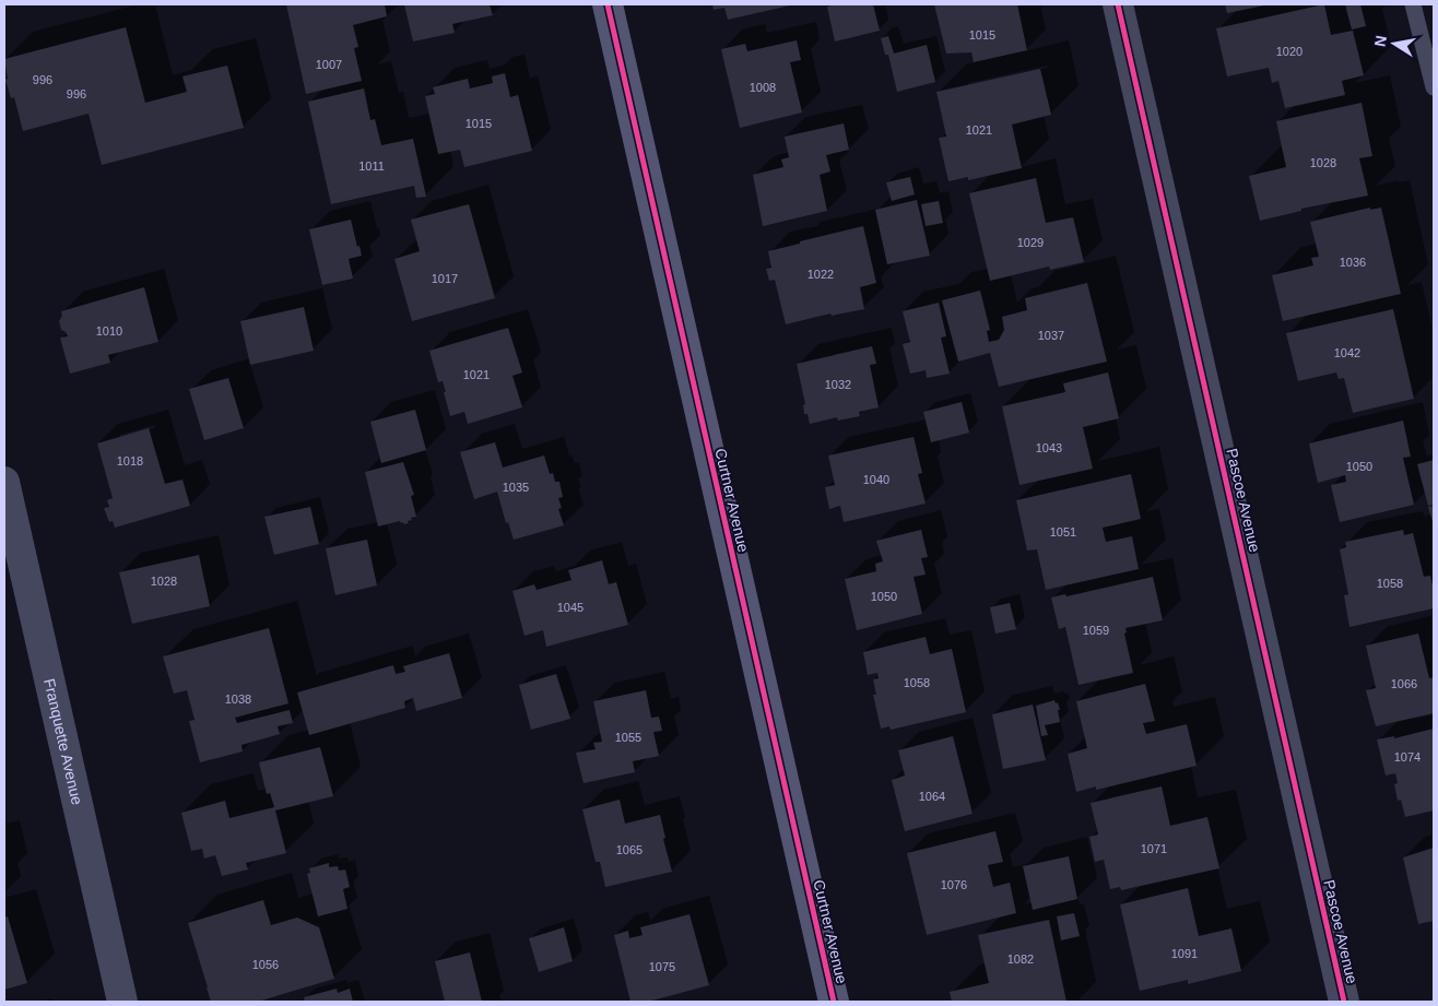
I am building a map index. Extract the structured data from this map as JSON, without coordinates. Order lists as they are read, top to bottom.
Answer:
{
  "streets": {
    "main road": ["Curtner Avenue"],
    "street": ["Pascoe Avenue", "Franquette Avenue"]
  },
  "house_numbers": [
    "1015",
    "1020",
    "1007",
    "996",
    "1008",
    "996",
    "1015",
    "1021",
    "1028",
    "1011",
    "1029",
    "1036",
    "1022",
    "1017",
    "1010",
    "1037",
    "1042",
    "1021",
    "1032",
    "1043",
    "1018",
    "1050",
    "1040",
    "1035",
    "1051",
    "1028",
    "1058",
    "1050",
    "1045",
    "1059",
    "1058",
    "1066",
    "1038",
    "1055",
    "1074",
    "1064",
    "1071",
    "1065",
    "1076",
    "1091",
    "1082",
    "1056",
    "1075"
  ],
  "north": "left"
}
